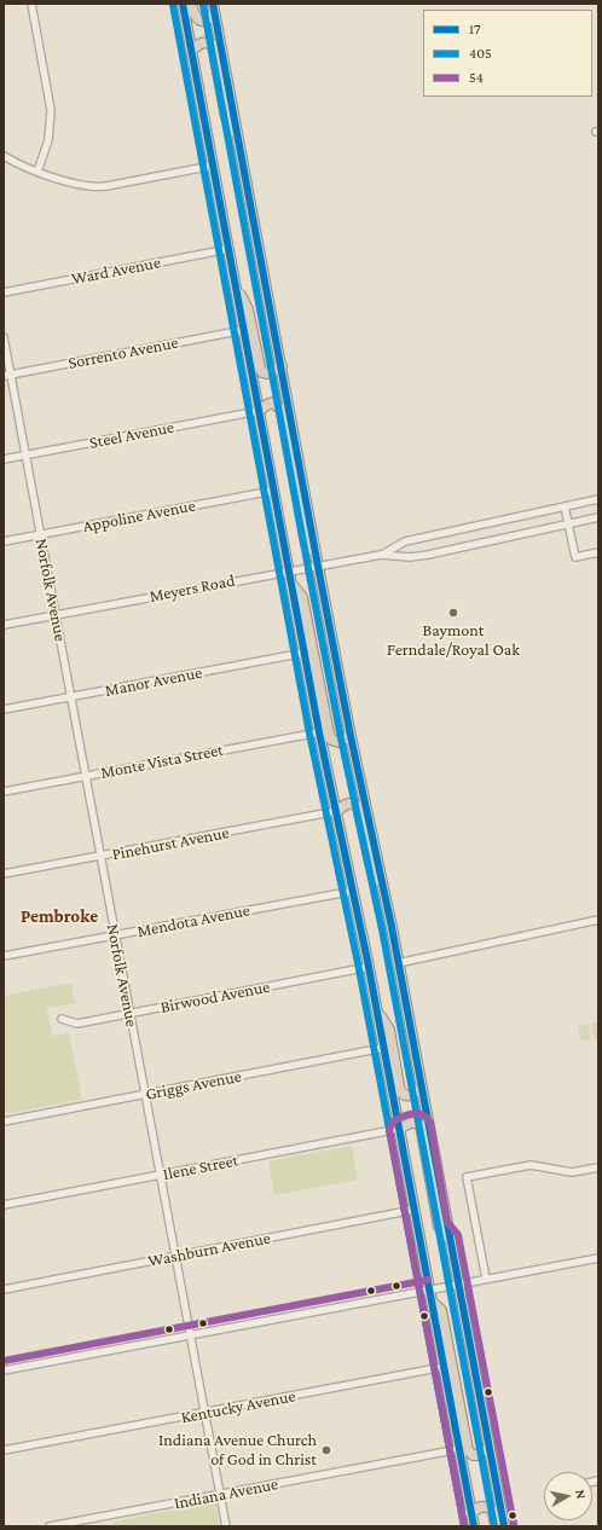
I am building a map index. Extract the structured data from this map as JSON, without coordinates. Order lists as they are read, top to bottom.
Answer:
{
  "streets": {
    "street": [
      "Ward Avenue",
      "Sorrento Avenue",
      "Steel Avenue",
      "Appoline Avenue",
      "Meyers Road",
      "Norfolk Avenue",
      "Manor Avenue",
      "Monte Vista Street",
      "Pinehurst Avenue",
      "Mendota Avenue",
      "Birwood Avenue",
      "Griggs Avenue",
      "Ilene Street",
      "Washburn Avenue",
      "Kentucky Avenue",
      "Indiana Avenue"
    ]
  },
  "crossings": [
    ["Sorrento Avenue", "Norfolk Avenue"],
    ["Steel Avenue", "Norfolk Avenue"],
    ["Appoline Avenue", "Norfolk Avenue"],
    ["Meyers Road", "Norfolk Avenue"],
    ["Norfolk Avenue", "Manor Avenue"],
    ["Norfolk Avenue", "Monte Vista Street"],
    ["Norfolk Avenue", "Pinehurst Avenue"],
    ["Norfolk Avenue", "Mendota Avenue"],
    ["Norfolk Avenue", "Birwood Avenue"],
    ["Norfolk Avenue", "Griggs Avenue"],
    ["Norfolk Avenue", "Ilene Street"],
    ["Norfolk Avenue", "Washburn Avenue"],
    ["Norfolk Avenue", "Kentucky Avenue"],
    ["Norfolk Avenue", "Indiana Avenue"]
  ],
  "districts": ["Pembroke"],
  "places": ["Baymont Ferndale/Royal Oak", "Indiana Avenue Church of God in Christ"],
  "lines": ["transit line 17", "transit line 405", "transit line 54"],
  "legend": ["17", "405", "54"],
  "north": "right"
}
